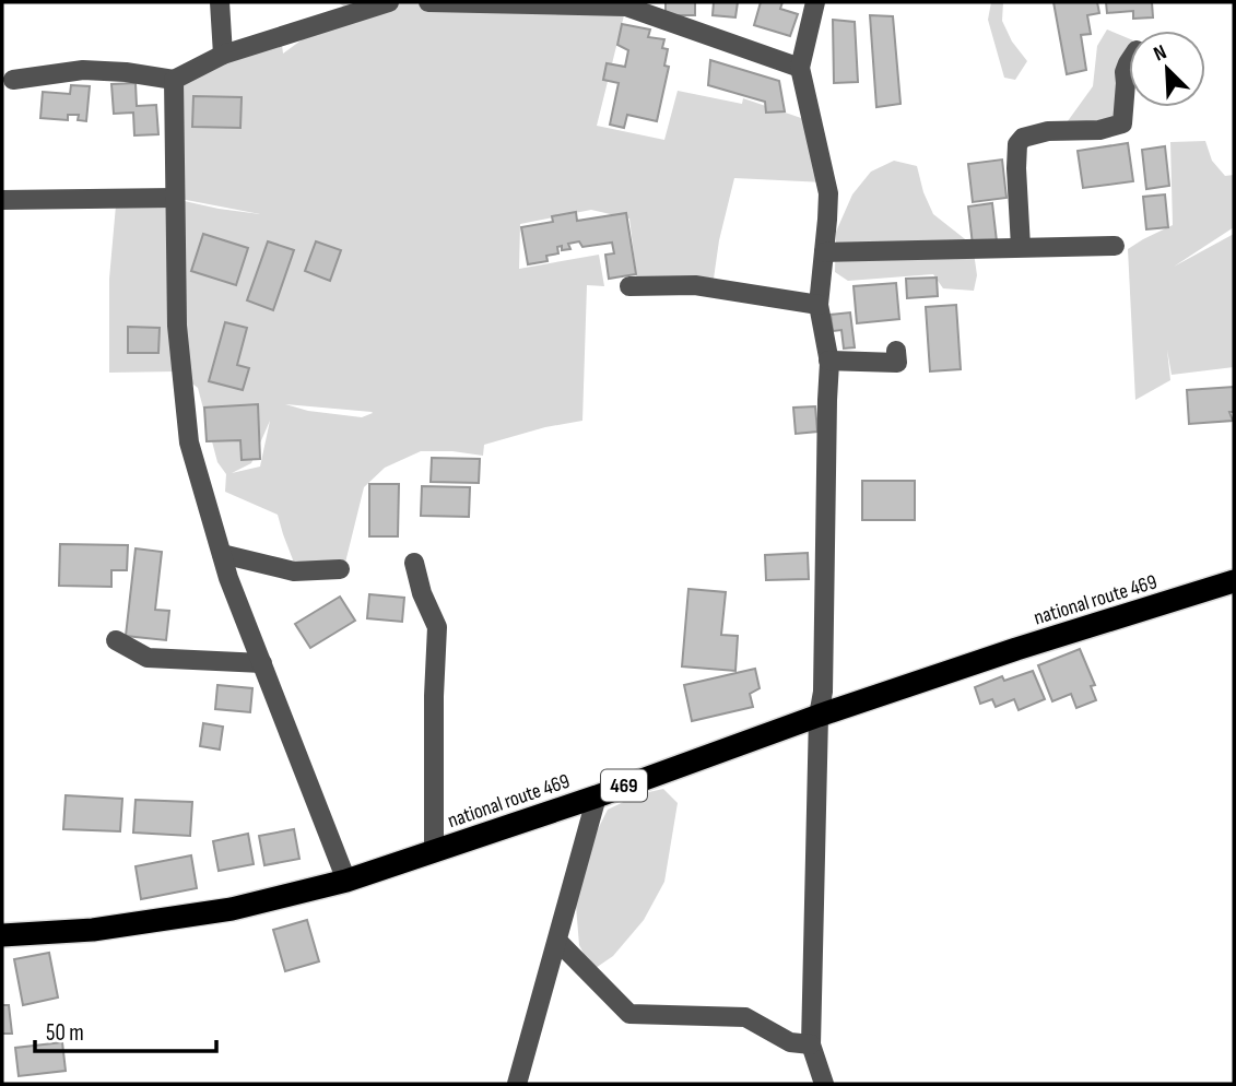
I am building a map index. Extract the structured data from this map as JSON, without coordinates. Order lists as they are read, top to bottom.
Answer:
{
  "streets": {
    "highway": ["national route 469", "469"]
  },
  "scale_bar": "50 m",
  "north": "top left"
}
